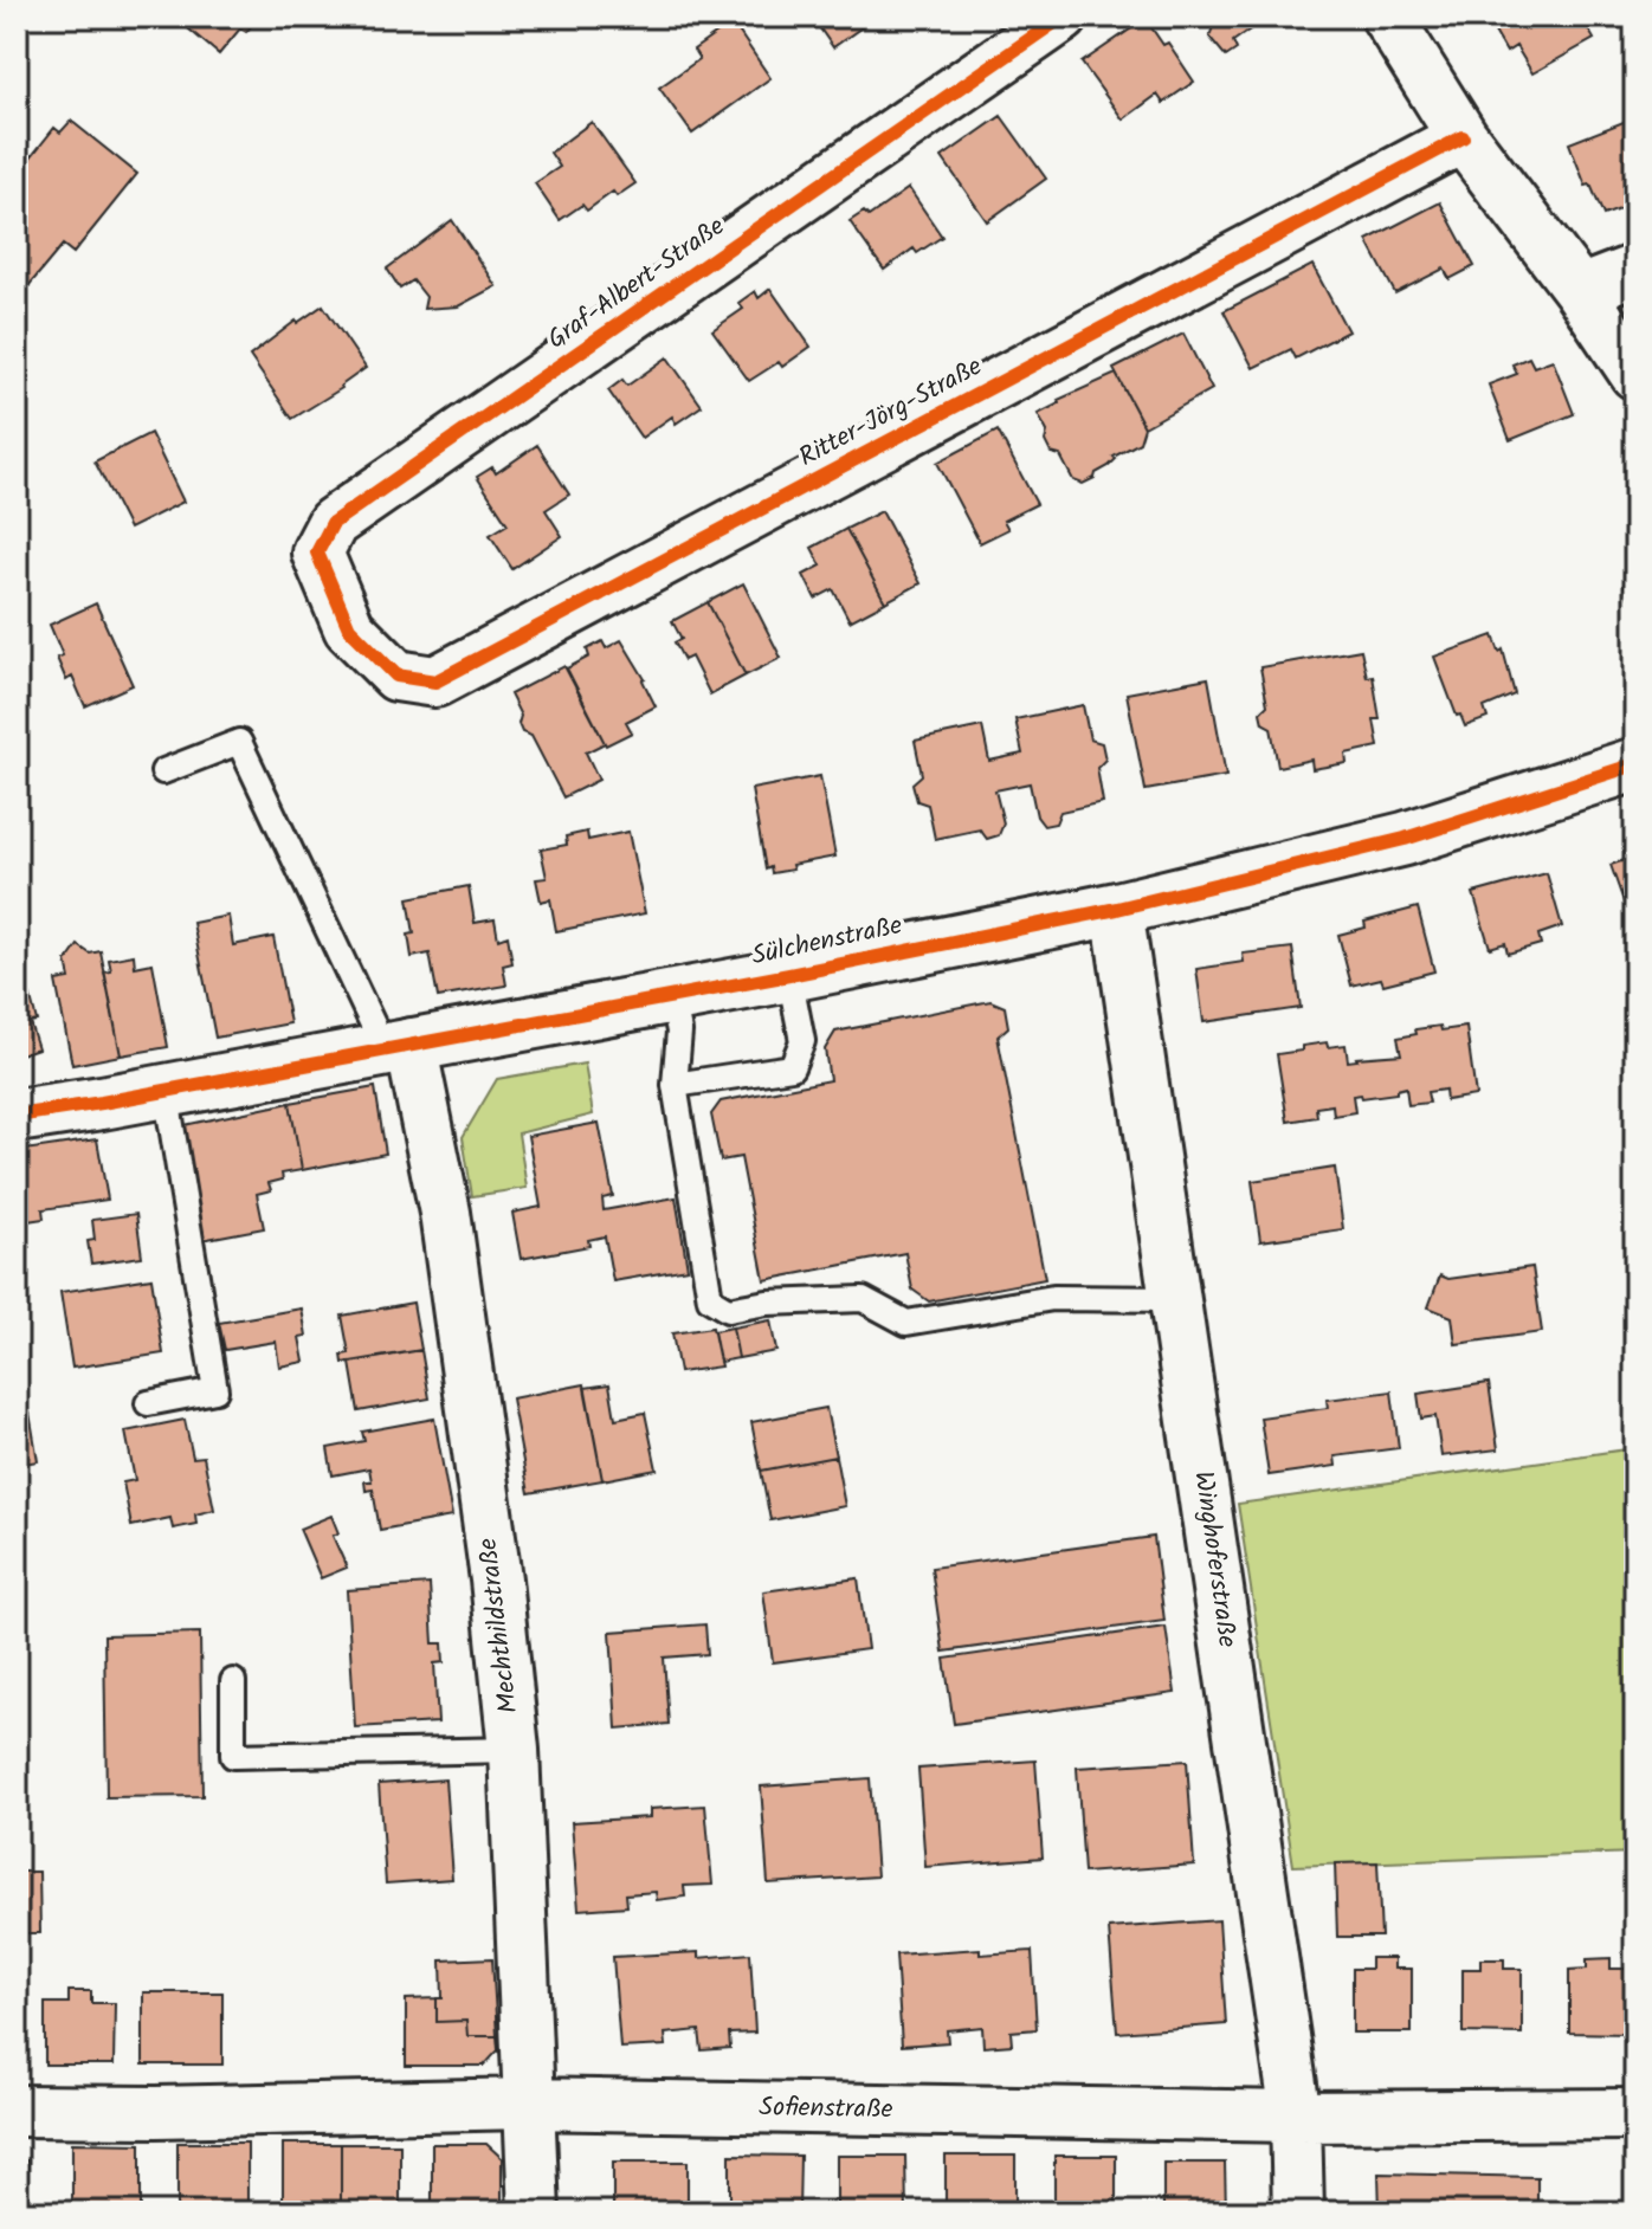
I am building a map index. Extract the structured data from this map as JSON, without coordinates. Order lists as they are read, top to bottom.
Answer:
{
  "streets": {
    "main road": ["Sülchenstraße"],
    "street": [
      "Graf-Albert-Straße",
      "Ritter-Jörg-Straße",
      "Winghoferstraße",
      "Mechthildstraße",
      "Sofienstraße"
    ]
  },
  "crossings": [
    ["Graf-Albert-Straße", "Ritter-Jörg-Straße"],
    ["Sülchenstraße", "Winghoferstraße"],
    ["Sülchenstraße", "Mechthildstraße"],
    ["Winghoferstraße", "Sofienstraße"],
    ["Mechthildstraße", "Sofienstraße"]
  ]
}
